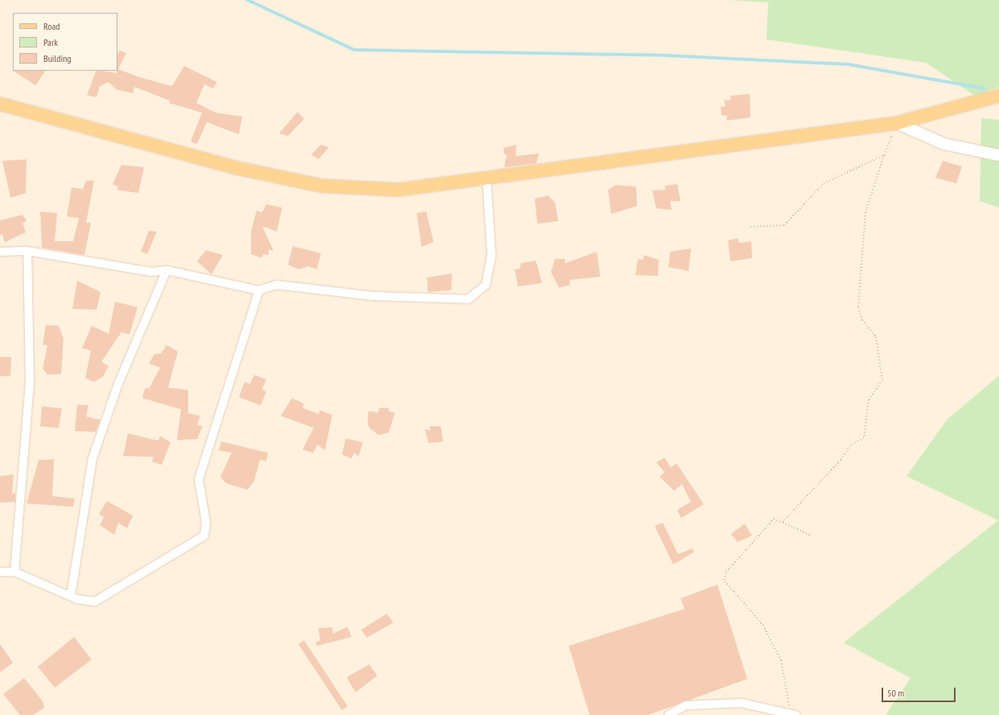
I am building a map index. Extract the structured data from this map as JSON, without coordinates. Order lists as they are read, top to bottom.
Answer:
{
  "legend": ["Road", "Park", "Building"],
  "scale_bar": "50 m"
}
